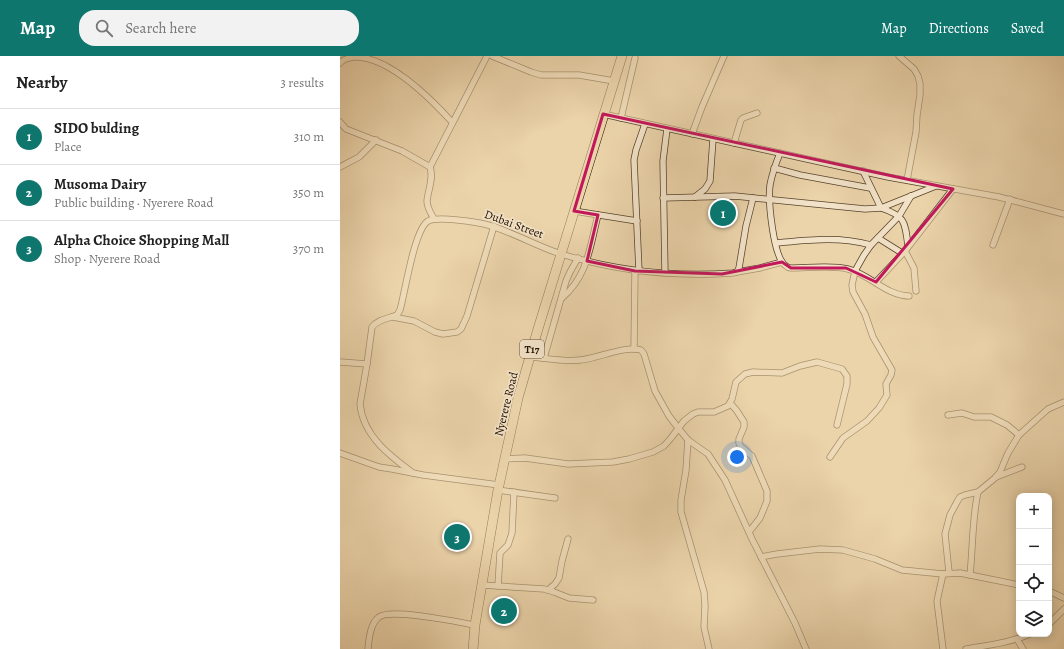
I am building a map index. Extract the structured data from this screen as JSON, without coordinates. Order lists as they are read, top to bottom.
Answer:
{
  "streets": {
    "main road": ["T17", "Nyerere Road"],
    "street": ["Dubai Street"]
  },
  "crossings": [
    ["Dubai Street", "Nyerere Road"]
  ],
  "page": {
    "header": "Map",
    "search": "Search here",
    "nav": ["Map", "Directions", "Saved"],
    "heading": ["Nearby", "3 results"],
    "list": [
      {
        "mark": "1",
        "name": "SIDO bulding",
        "note": "Place",
        "value": "310 m"
      },
      {
        "mark": "2",
        "name": "Musoma Dairy",
        "note": "Public building · Nyerere Road",
        "value": "350 m"
      },
      {
        "mark": "3",
        "name": "Alpha Choice Shopping Mall",
        "note": "Shop · Nyerere Road",
        "value": "370 m"
      }
    ],
    "pins": ["1", "3", "2"],
    "map_buttons": ["+", "−"]
  }
}
